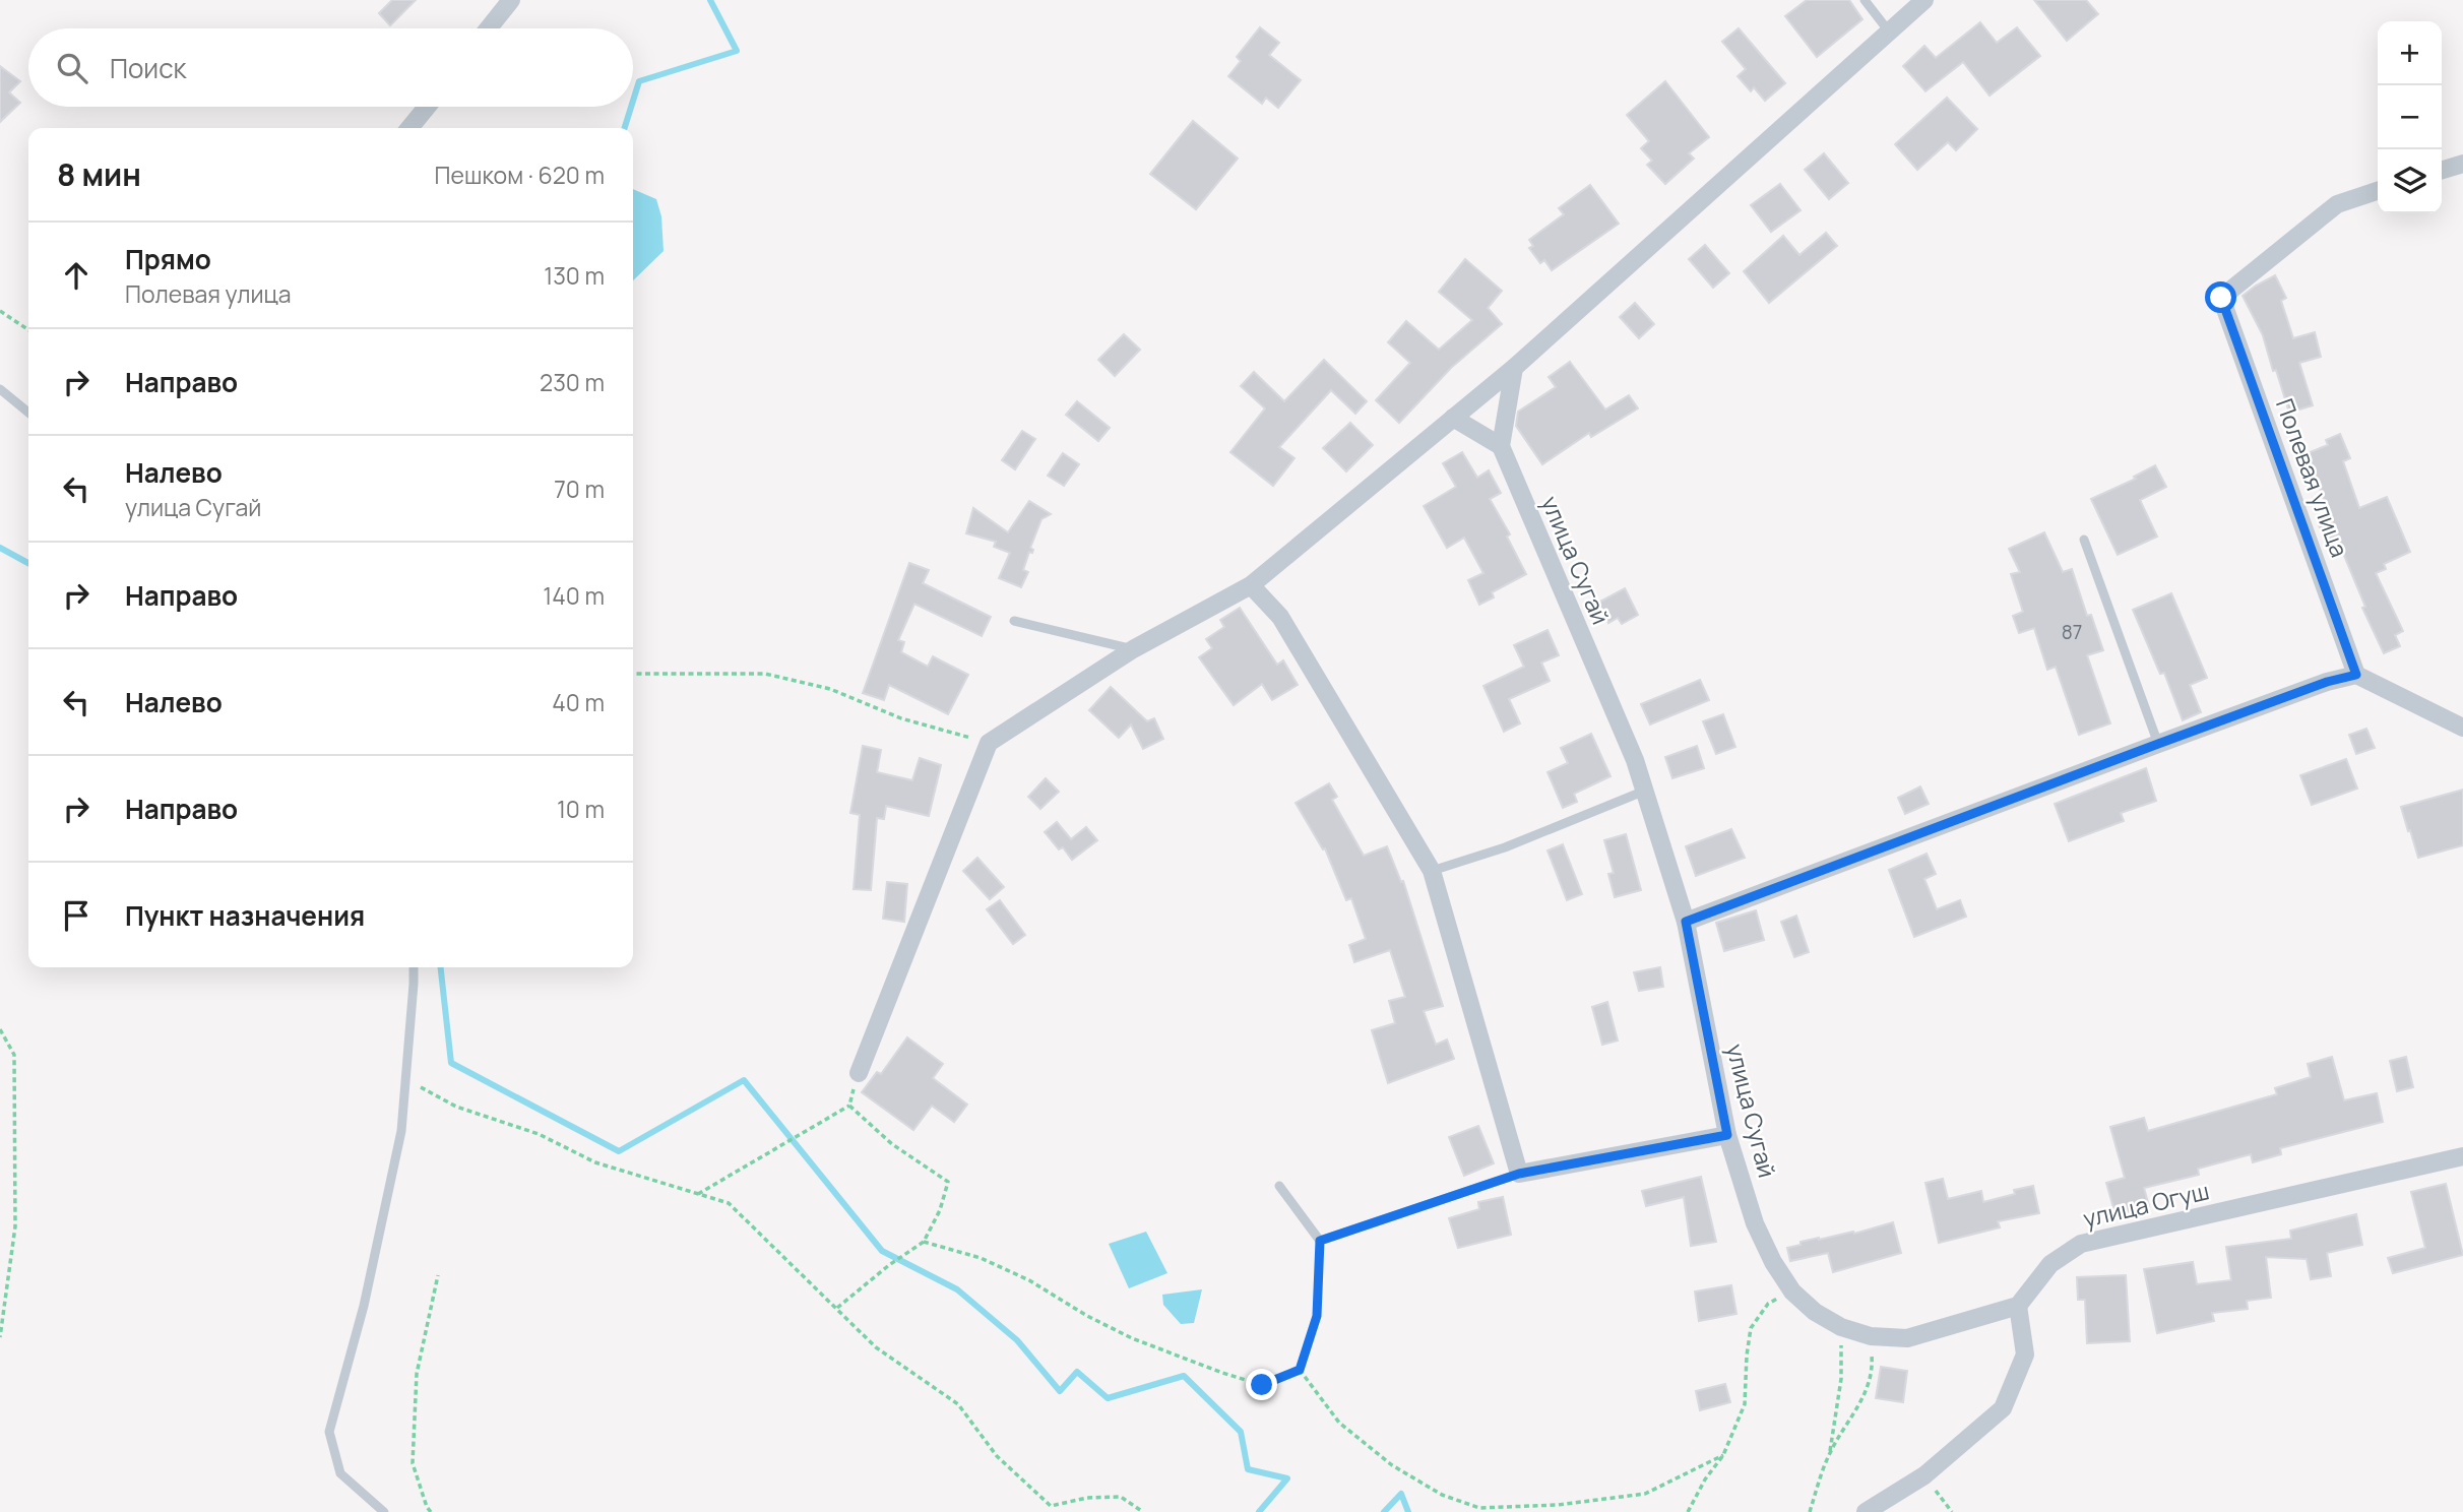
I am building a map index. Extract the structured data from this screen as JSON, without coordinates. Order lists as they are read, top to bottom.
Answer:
{
  "streets": {
    "street": ["Полевая улица", "улица Сугай", "улица Огуш"]
  },
  "house_numbers": ["87"],
  "page": {
    "map_buttons": ["+", "−"],
    "search": "Поиск",
    "heading": ["8 мин", "Пешком · 620 m"],
    "list": [
      ["Прямо", "Полевая улица", "130 m"],
      ["Направо", "230 m"],
      ["Налево", "улица Сугай", "70 m"],
      ["Направо", "140 m"],
      ["Налево", "40 m"],
      ["Направо", "10 m"],
      "Пункт назначения"
    ]
  }
}
